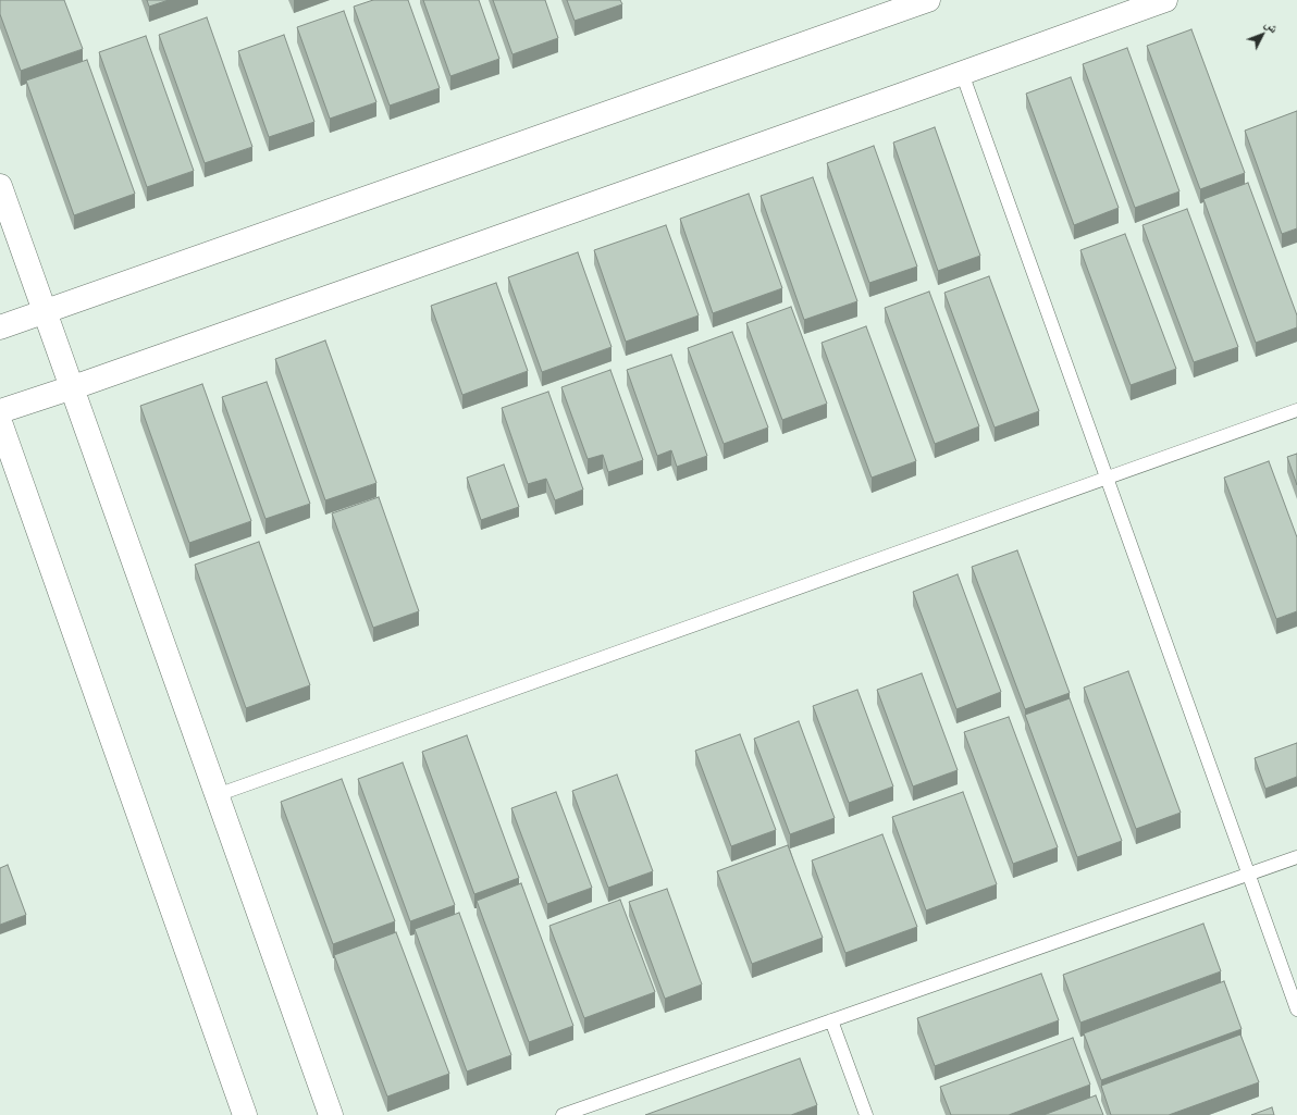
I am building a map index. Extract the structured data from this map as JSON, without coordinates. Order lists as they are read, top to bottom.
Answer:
{
  "north": "top right"
}
